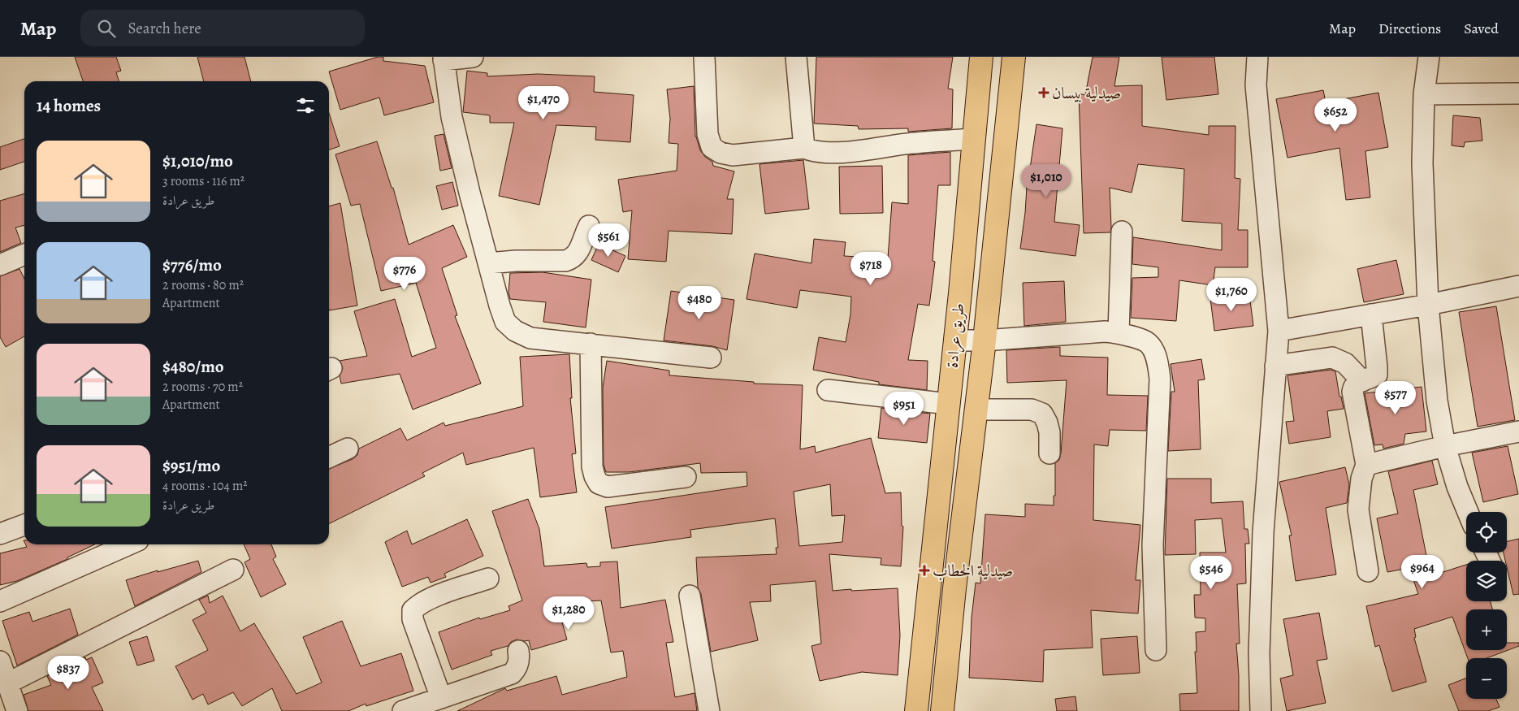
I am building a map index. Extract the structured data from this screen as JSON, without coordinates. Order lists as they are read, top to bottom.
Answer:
{
  "streets": {
    "main road": ["طريق عرادة"]
  },
  "places": {
    "health": ["صيدلية بيسان", "صيدلية الخطاب"]
  },
  "page": {
    "header": "Map",
    "search": "Search here",
    "nav": ["Map", "Directions", "Saved"],
    "heading": "14 homes",
    "price": [
      "$1,470",
      "$652",
      "$1,010",
      "$561",
      "$718",
      "$776",
      "$1,760",
      "$480",
      "$577",
      "$951",
      "$964",
      "$546",
      "$1,280",
      "$837"
    ],
    "list": [
      {
        "name": "$1,010/mo",
        "note": "3 rooms · 116 m² · طريق عرادة"
      },
      {
        "name": "$776/mo",
        "note": "2 rooms · 80 m² · Apartment"
      },
      {
        "name": "$480/mo",
        "note": "2 rooms · 70 m² · Apartment"
      },
      {
        "name": "$951/mo",
        "note": "4 rooms · 104 m² · طريق عرادة"
      }
    ],
    "map_buttons": ["+", "−"]
  }
}
